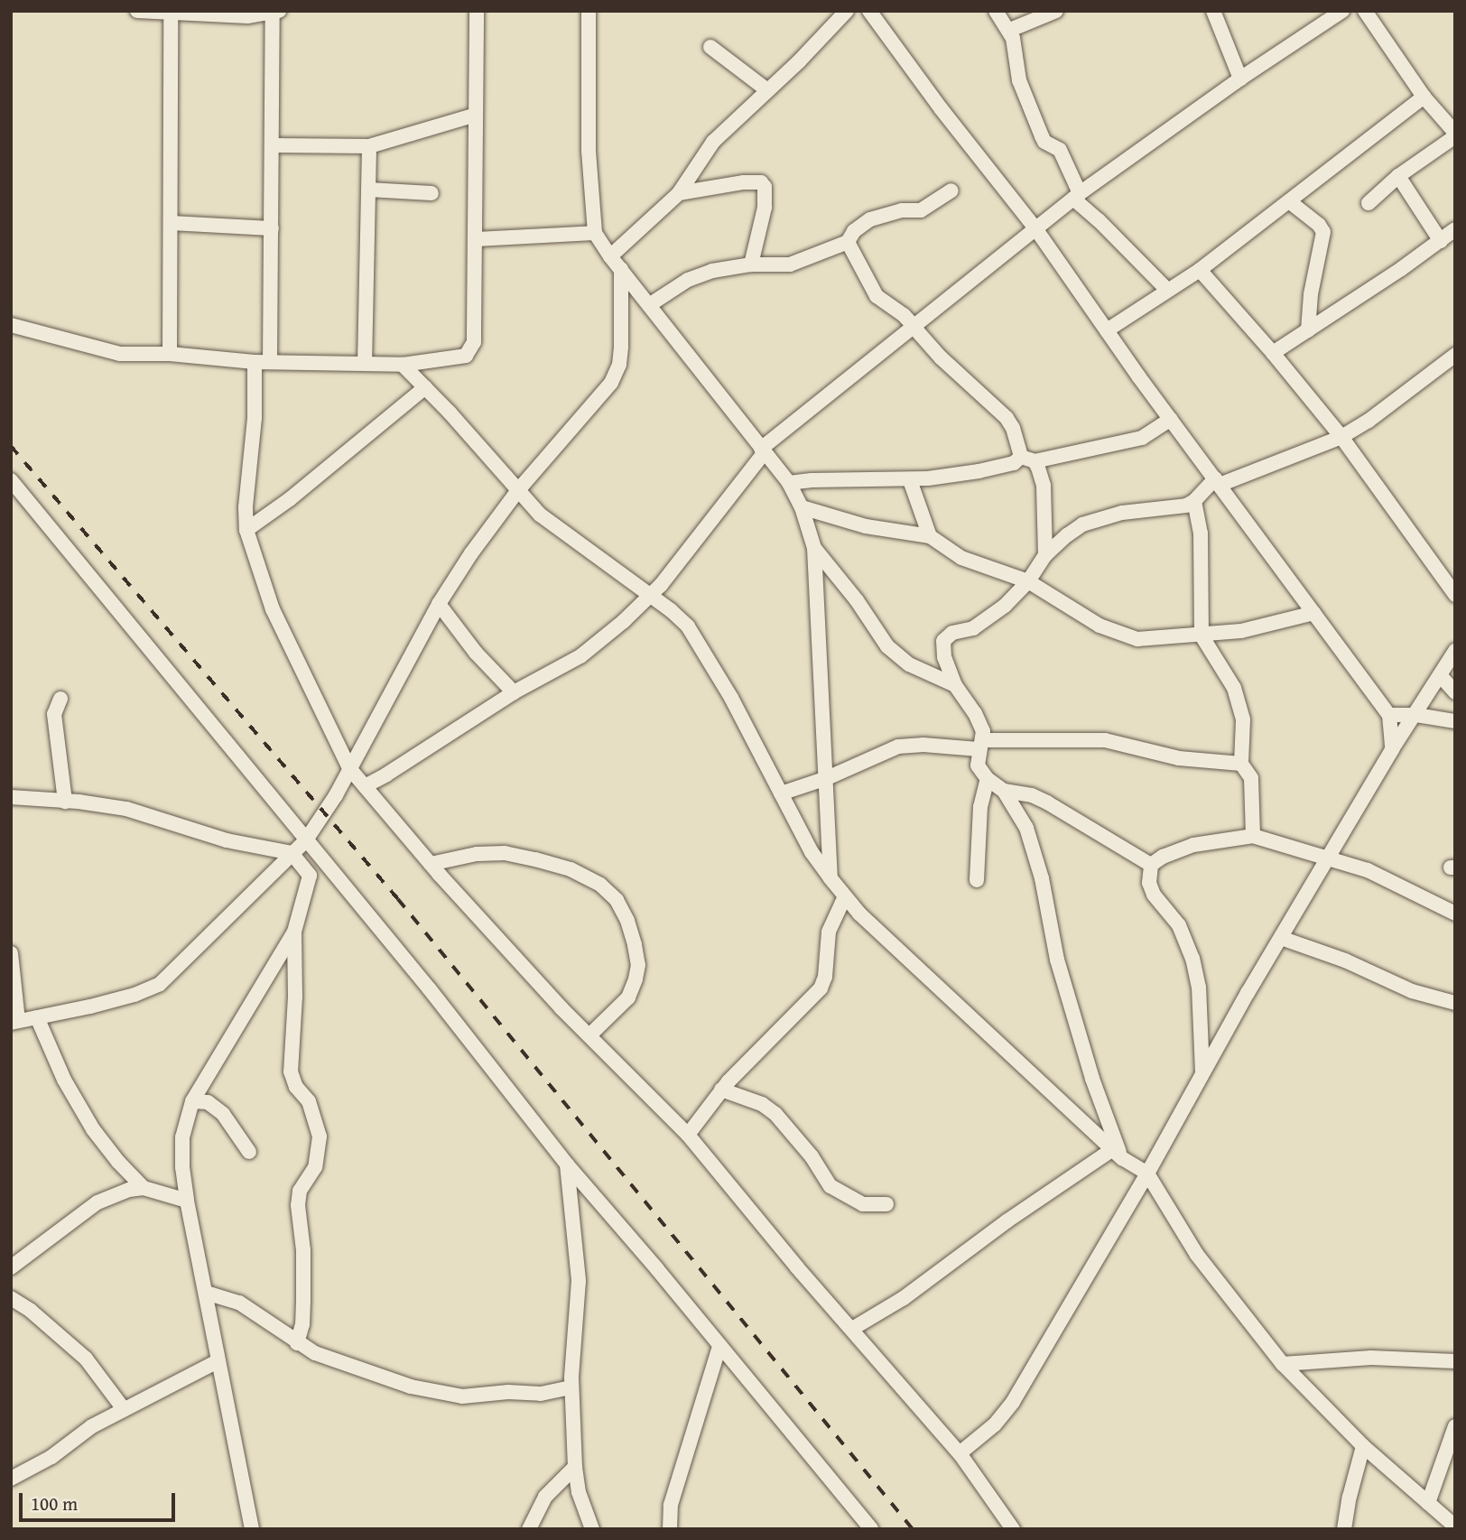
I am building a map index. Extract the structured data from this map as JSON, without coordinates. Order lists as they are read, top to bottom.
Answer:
{
  "scale_bar": "100 m"
}
